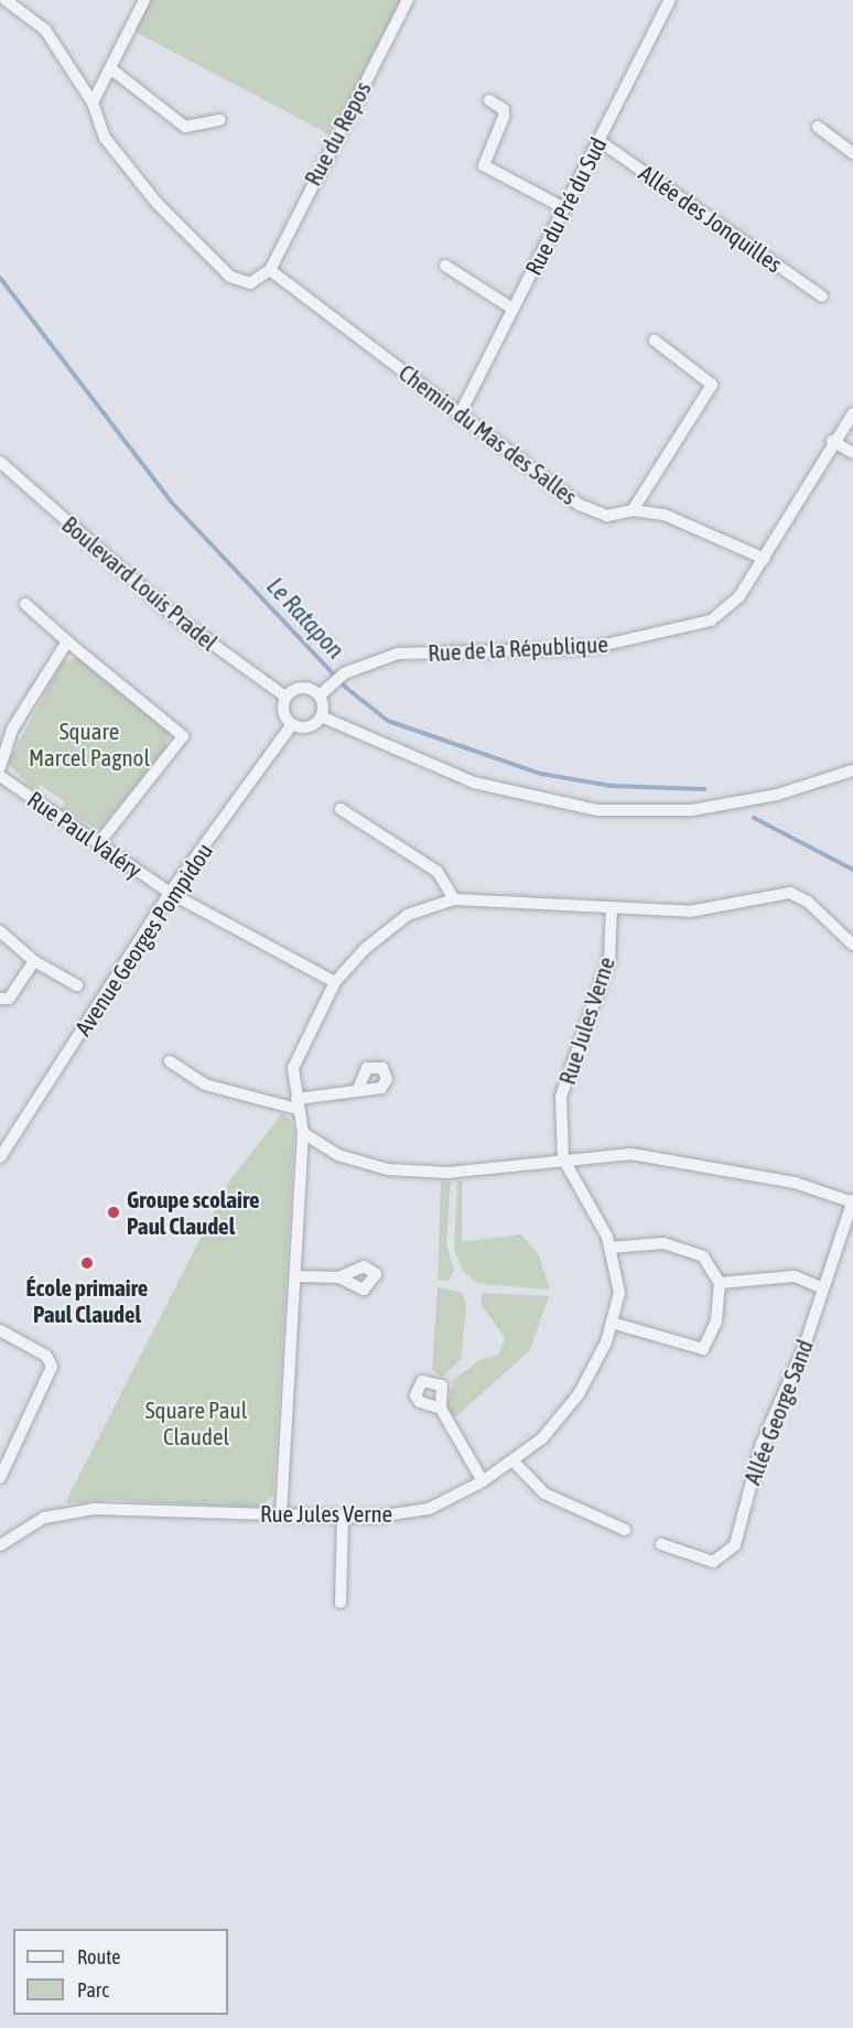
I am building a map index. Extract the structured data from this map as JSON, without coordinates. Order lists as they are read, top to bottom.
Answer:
{
  "streets": {
    "street": [
      "Rue du Repos",
      "Rue du Pré du Sud",
      "Allée des Jonquilles",
      "Chemin du Mas des Salles",
      "Boulevard Louis Pradel",
      "Rue de la République",
      "Rue Paul Valéry",
      "Avenue Georges Pompidou",
      "Rue Jules Verne",
      "Allée George Sand"
    ]
  },
  "crossings": [
    ["Rue du Repos", "Chemin du Mas des Salles"],
    ["Rue du Pré du Sud", "Allée des Jonquilles"],
    ["Rue du Pré du Sud", "Chemin du Mas des Salles"],
    ["Chemin du Mas des Salles", "Rue de la République"],
    ["Boulevard Louis Pradel", "Rue de la République"],
    ["Boulevard Louis Pradel", "Avenue Georges Pompidou"],
    ["Rue de la République", "Avenue Georges Pompidou"],
    ["Rue Paul Valéry", "Avenue Georges Pompidou"]
  ],
  "water": ["Le Ratapon"],
  "parks": ["Square Marcel Pagnol", "Square Paul Claudel"],
  "places": ["Groupe scolaire Paul Claudel", "École primaire Paul Claudel"],
  "legend": ["Route", "Parc"]
}
